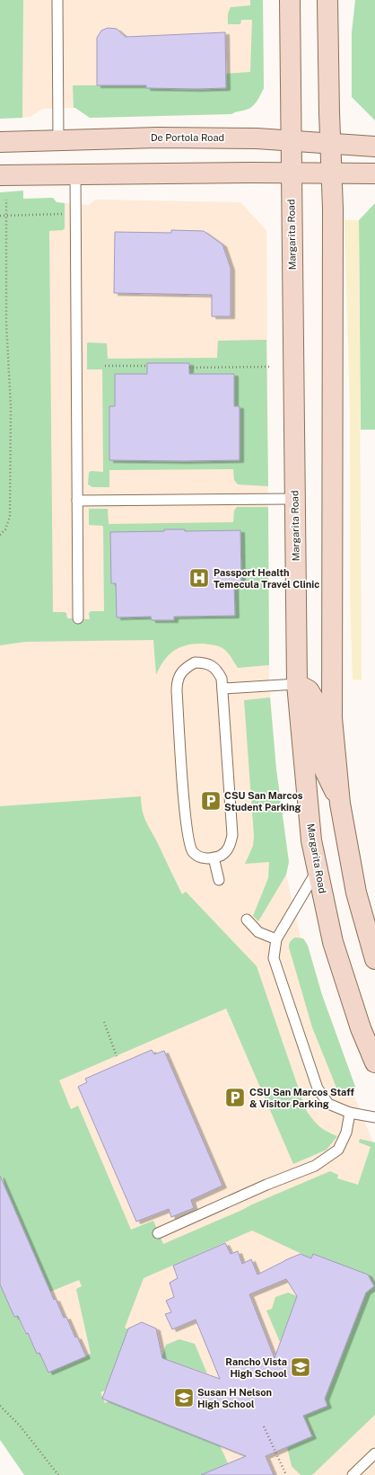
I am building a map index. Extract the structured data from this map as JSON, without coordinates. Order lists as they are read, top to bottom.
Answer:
{
  "streets": {
    "main road": ["De Portola Road", "Margarita Road"]
  },
  "crossings": [
    ["De Portola Road", "Margarita Road"]
  ],
  "places": {
    "hospital": ["Passport Health Temecula Travel Clinic"],
    "parking": ["CSU San Marcos Student Parking", "CSU San Marcos Staff & Visitor Parking"],
    "school or university": ["Rancho Vista High School", "Susan H Nelson High School"]
  }
}
